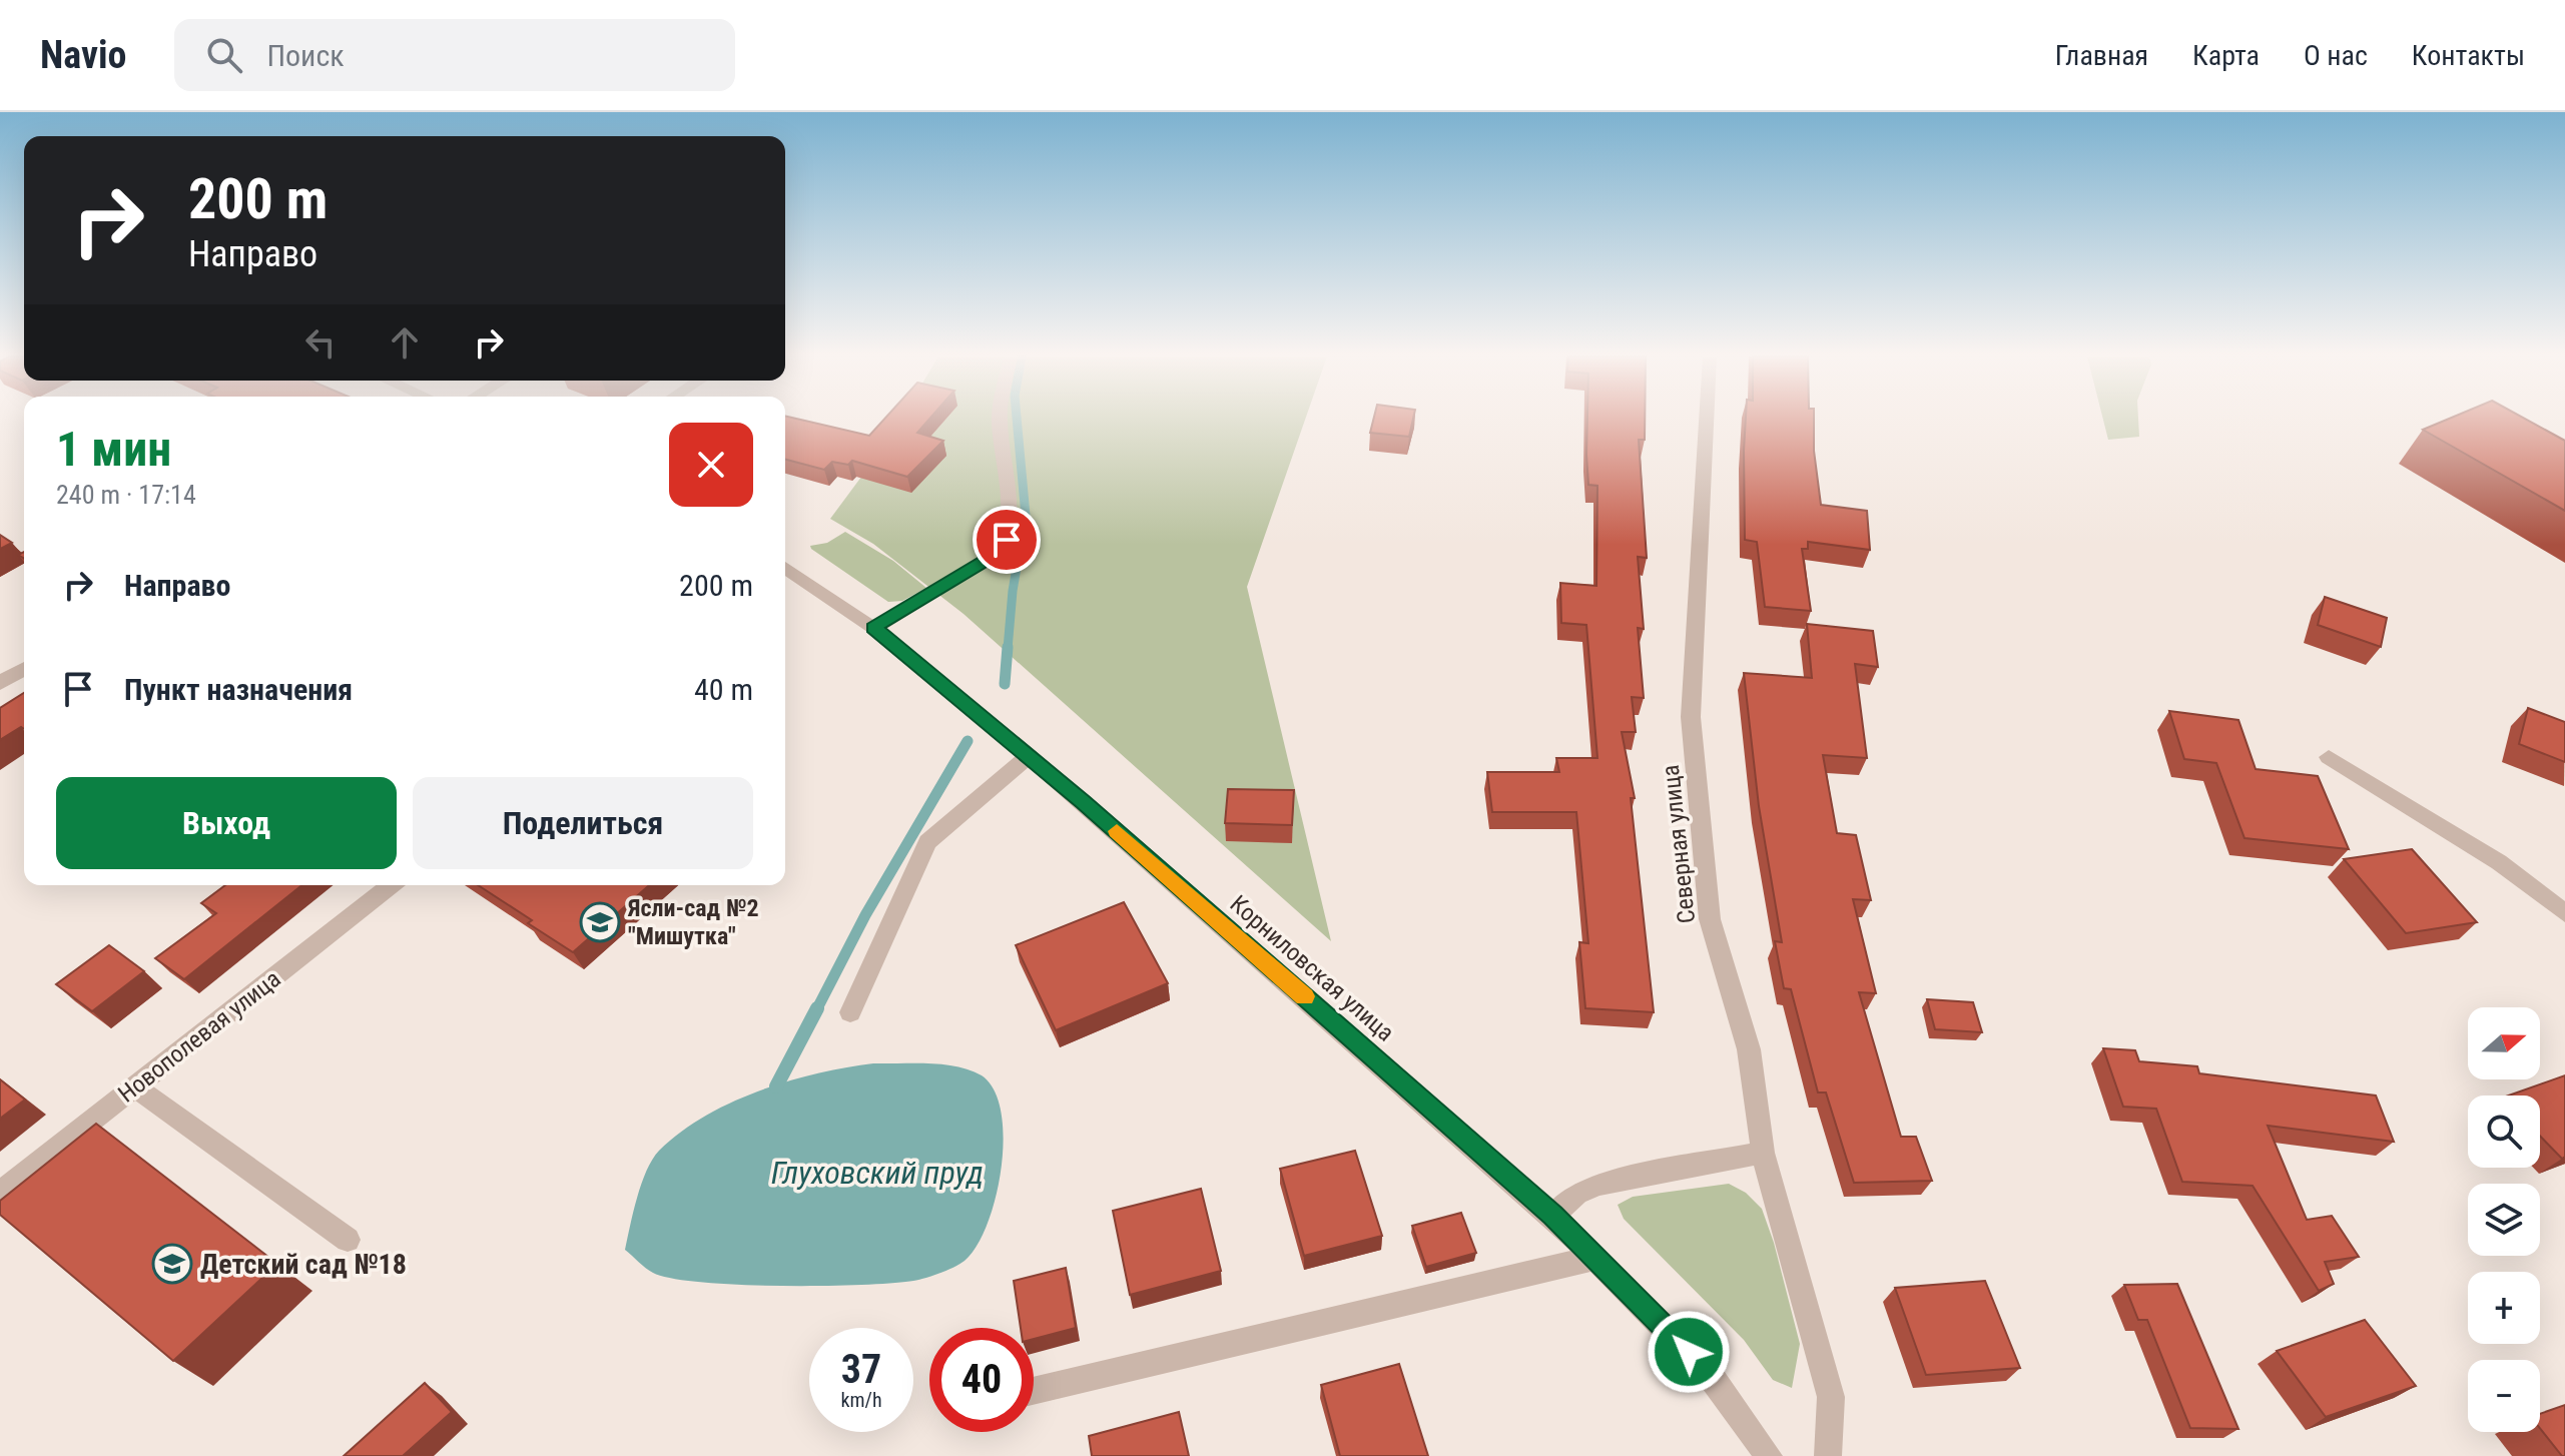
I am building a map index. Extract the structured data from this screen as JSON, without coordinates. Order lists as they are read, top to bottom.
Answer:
{
  "streets": {
    "street": ["Северная улица", "Корниловская улица", "Новополевая улица"]
  },
  "water": ["Глуховский пруд"],
  "places": {
    "school or university": ["Ясли-сад №2 \"Мишутка\"", "Детский сад №18"]
  },
  "north": "right",
  "page": {
    "header": "Navio",
    "search": "Поиск",
    "nav": [
      "Главная",
      "Карта",
      "О нас",
      "Контакты"
    ],
    "turn": ["200 m", "Направо"],
    "heading": ["1 мин", "240 m · 17:14"],
    "list": [
      {
        "name": "Направо",
        "value": "200 m"
      },
      {
        "name": "Пункт назначения",
        "value": "40 m"
      }
    ],
    "buttons": ["Выход", "Поделиться"],
    "map_buttons": ["+", "−"],
    "speed": "37 km/h",
    "limit": "40"
  }
}
